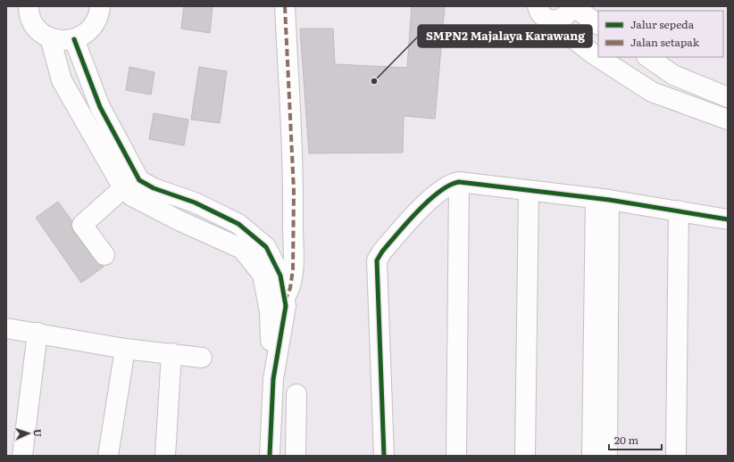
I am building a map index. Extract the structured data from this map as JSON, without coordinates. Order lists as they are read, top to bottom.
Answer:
{
  "places": ["SMPN2 Majalaya Karawang"],
  "legend": ["Jalur sepeda", "Jalan setapak"],
  "scale_bar": "20 m",
  "north": "right"
}
